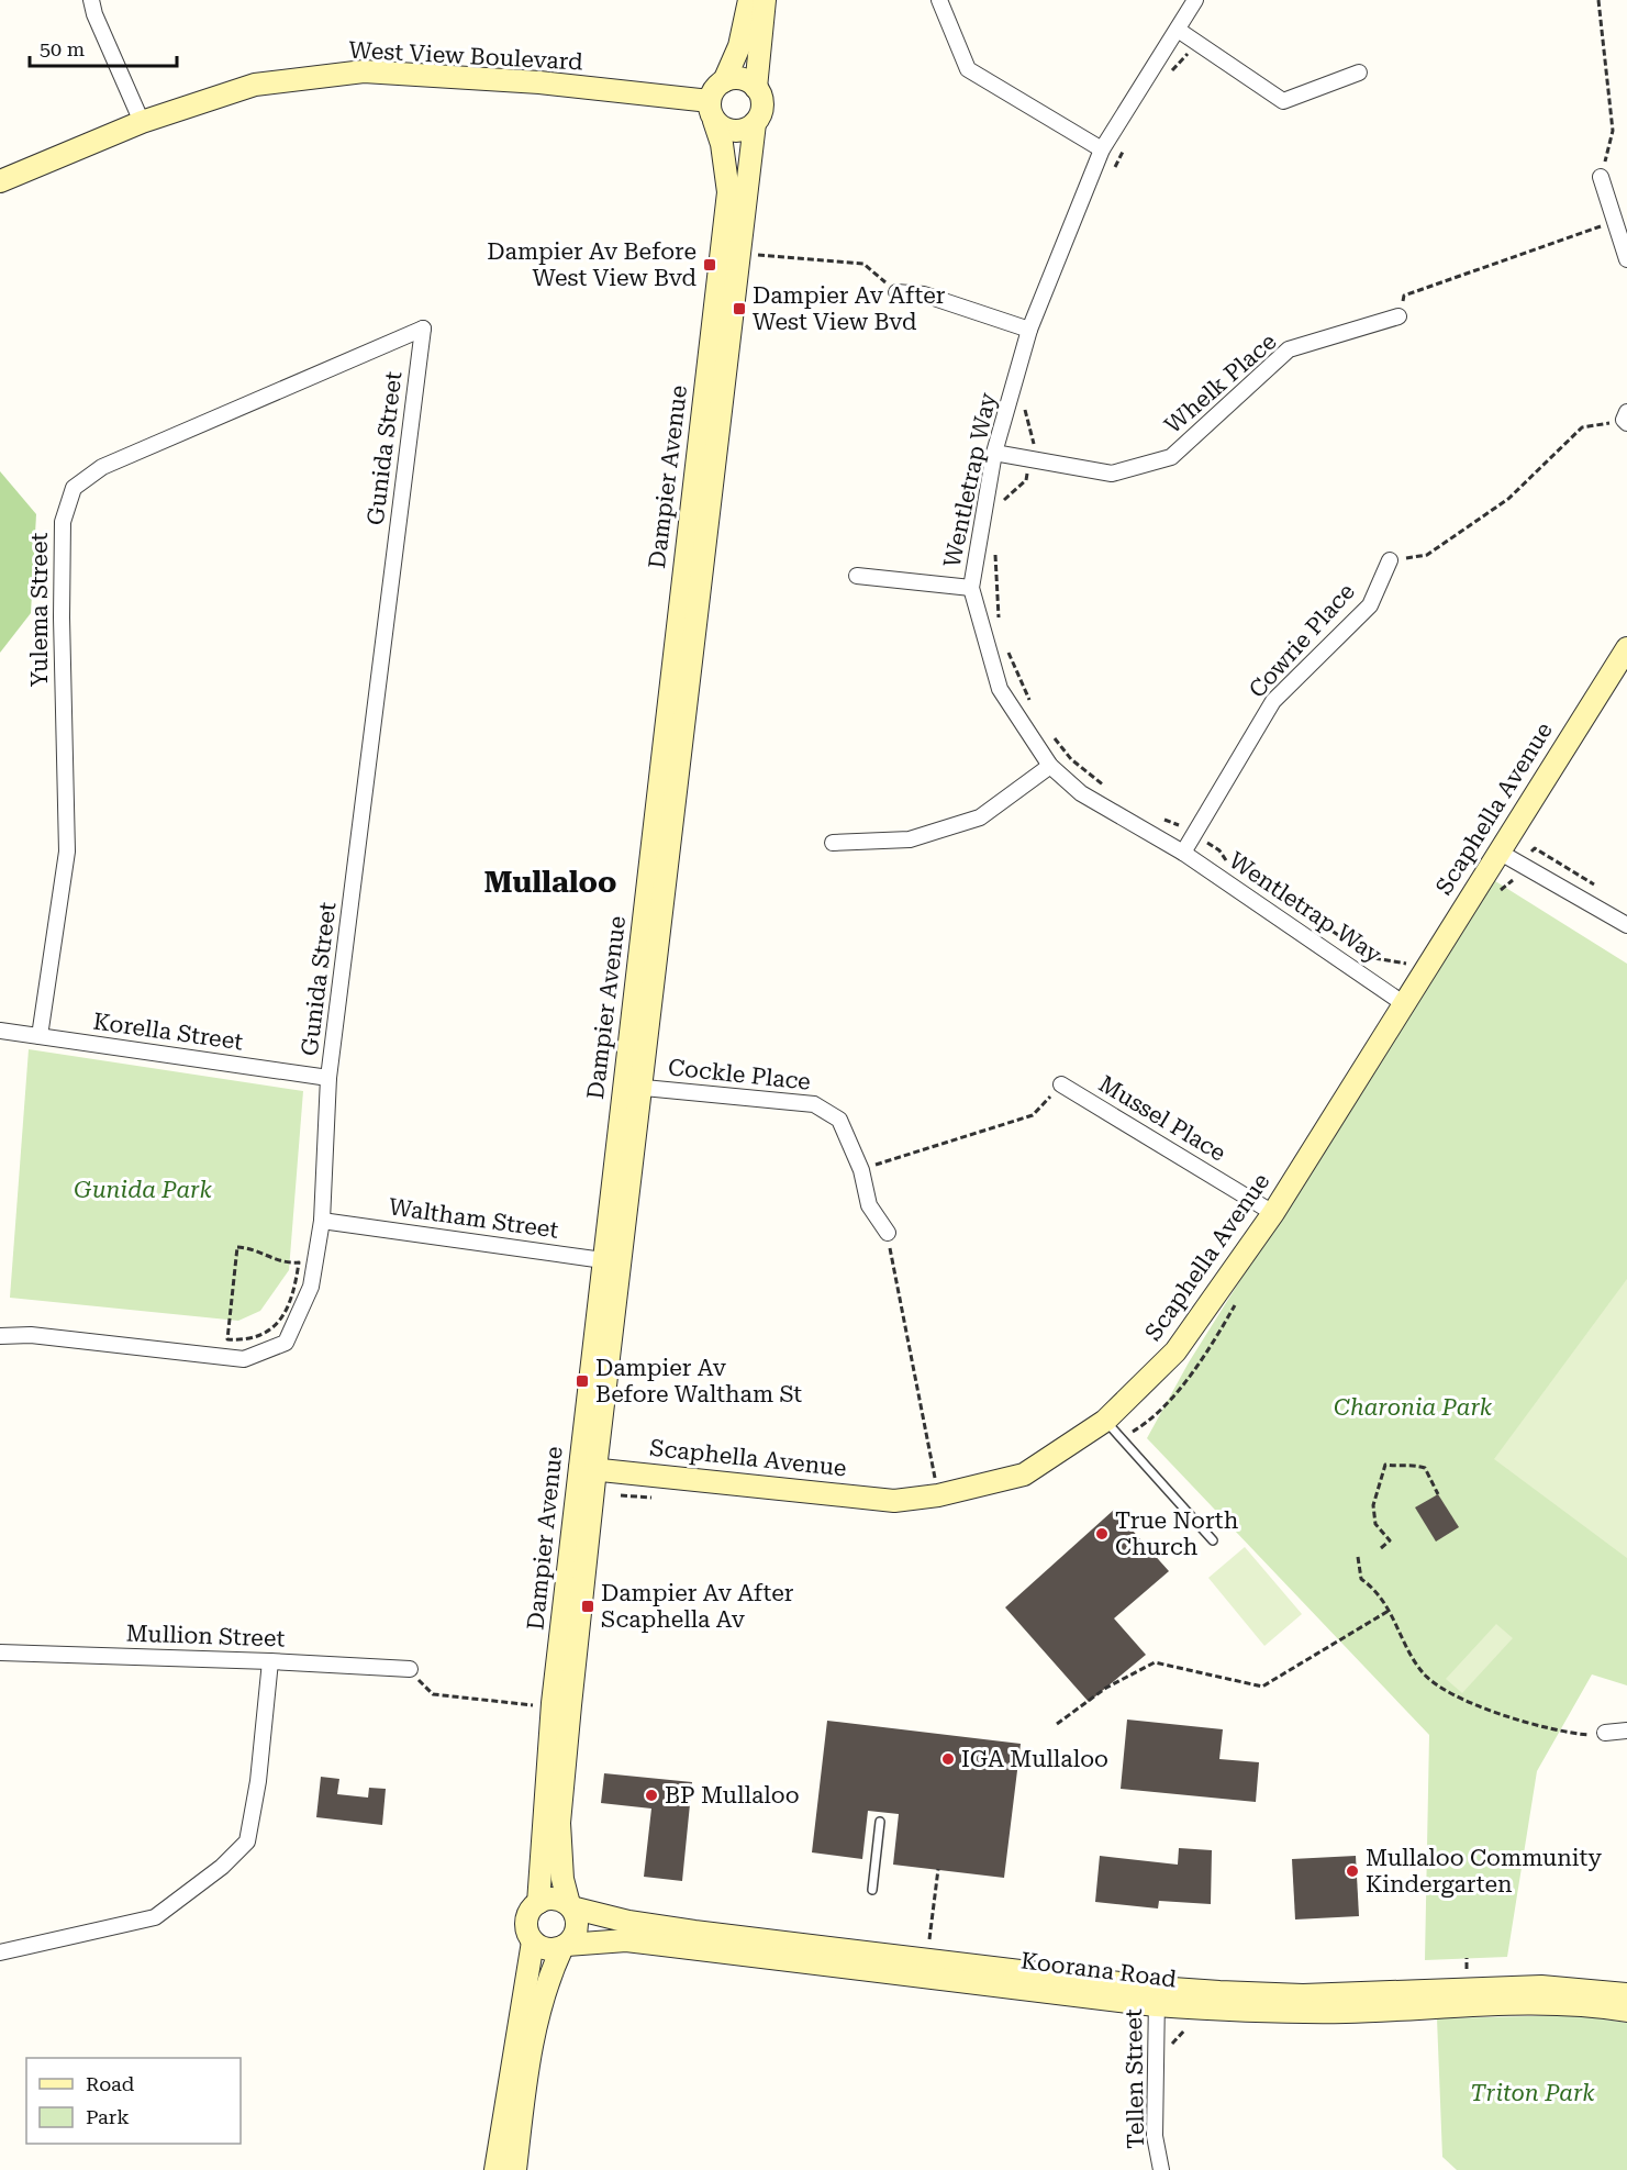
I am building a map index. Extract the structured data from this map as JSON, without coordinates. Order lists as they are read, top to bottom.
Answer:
{
  "streets": {
    "street": [
      "West View Boulevard",
      "Whelk Place",
      "Gunida Street",
      "Dampier Avenue",
      "Wentletrap Way",
      "Yulema Street",
      "Cowrie Place",
      "Scaphella Avenue",
      "Korella Street",
      "Cockle Place",
      "Mussel Place",
      "Waltham Street",
      "Mullion Street",
      "Koorana Road",
      "Tellen Street"
    ]
  },
  "crossings": [
    ["West View Boulevard", "Dampier Avenue"],
    ["Whelk Place", "Wentletrap Way"],
    ["Gunida Street", "Yulema Street"],
    ["Gunida Street", "Korella Street"],
    ["Gunida Street", "Waltham Street"],
    ["Dampier Avenue", "Scaphella Avenue"],
    ["Dampier Avenue", "Cockle Place"],
    ["Dampier Avenue", "Waltham Street"],
    ["Dampier Avenue", "Koorana Road"],
    ["Wentletrap Way", "Cowrie Place"],
    ["Wentletrap Way", "Scaphella Avenue"],
    ["Yulema Street", "Korella Street"],
    ["Scaphella Avenue", "Mussel Place"],
    ["Koorana Road", "Tellen Street"]
  ],
  "districts": ["Mullaloo"],
  "parks": ["Gunida Park", "Charonia Park", "Triton Park"],
  "places": {
    "transit": [
      "Dampier Av Before West View Bvd",
      "Dampier Av After West View Bvd",
      "Dampier Av Before Waltham St",
      "Dampier Av After Scaphella Av"
    ],
    "other": [
      "True North Church",
      "IGA Mullaloo",
      "BP Mullaloo",
      "Mullaloo Community Kindergarten"
    ]
  },
  "legend": ["Road", "Park"],
  "scale_bar": "50 m"
}
